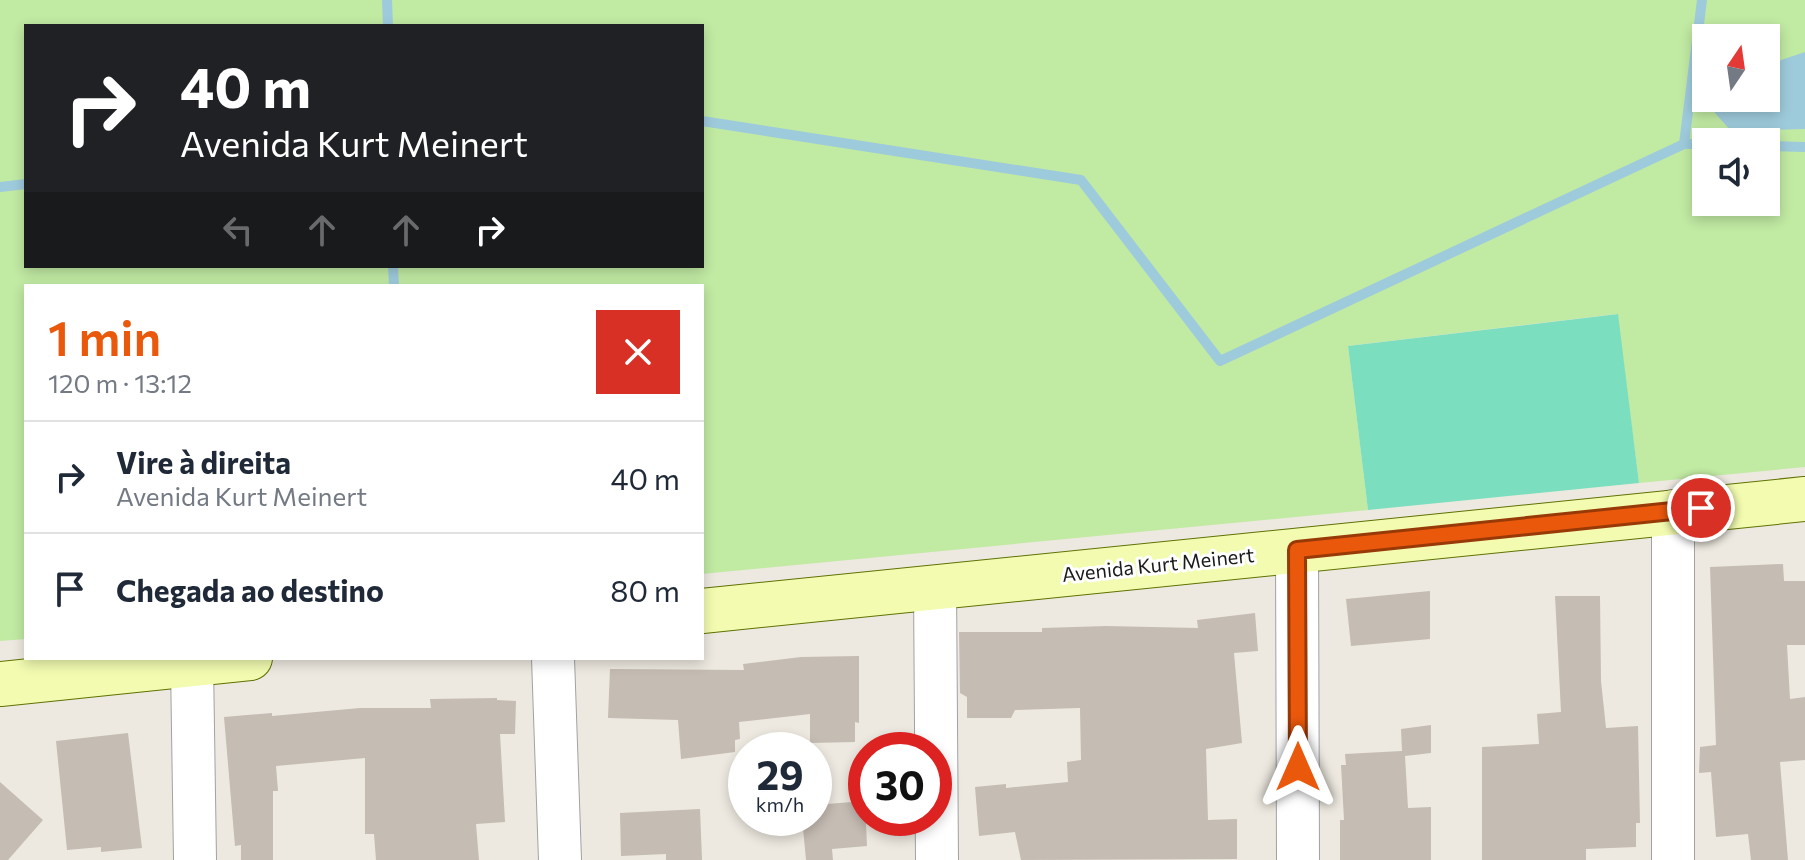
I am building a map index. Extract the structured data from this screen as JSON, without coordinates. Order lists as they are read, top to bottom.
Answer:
{
  "streets": {
    "main road": ["Avenida Kurt Meinert"]
  },
  "north": "top",
  "page": {
    "turn": ["40 m", "Avenida Kurt Meinert"],
    "heading": ["1 min", "120 m · 13:12"],
    "list": [
      {
        "name": "Vire à direita",
        "note": "Avenida Kurt Meinert",
        "value": "40 m"
      },
      {
        "name": "Chegada ao destino",
        "value": "80 m"
      }
    ],
    "speed": "29 km/h",
    "limit": "30"
  }
}
